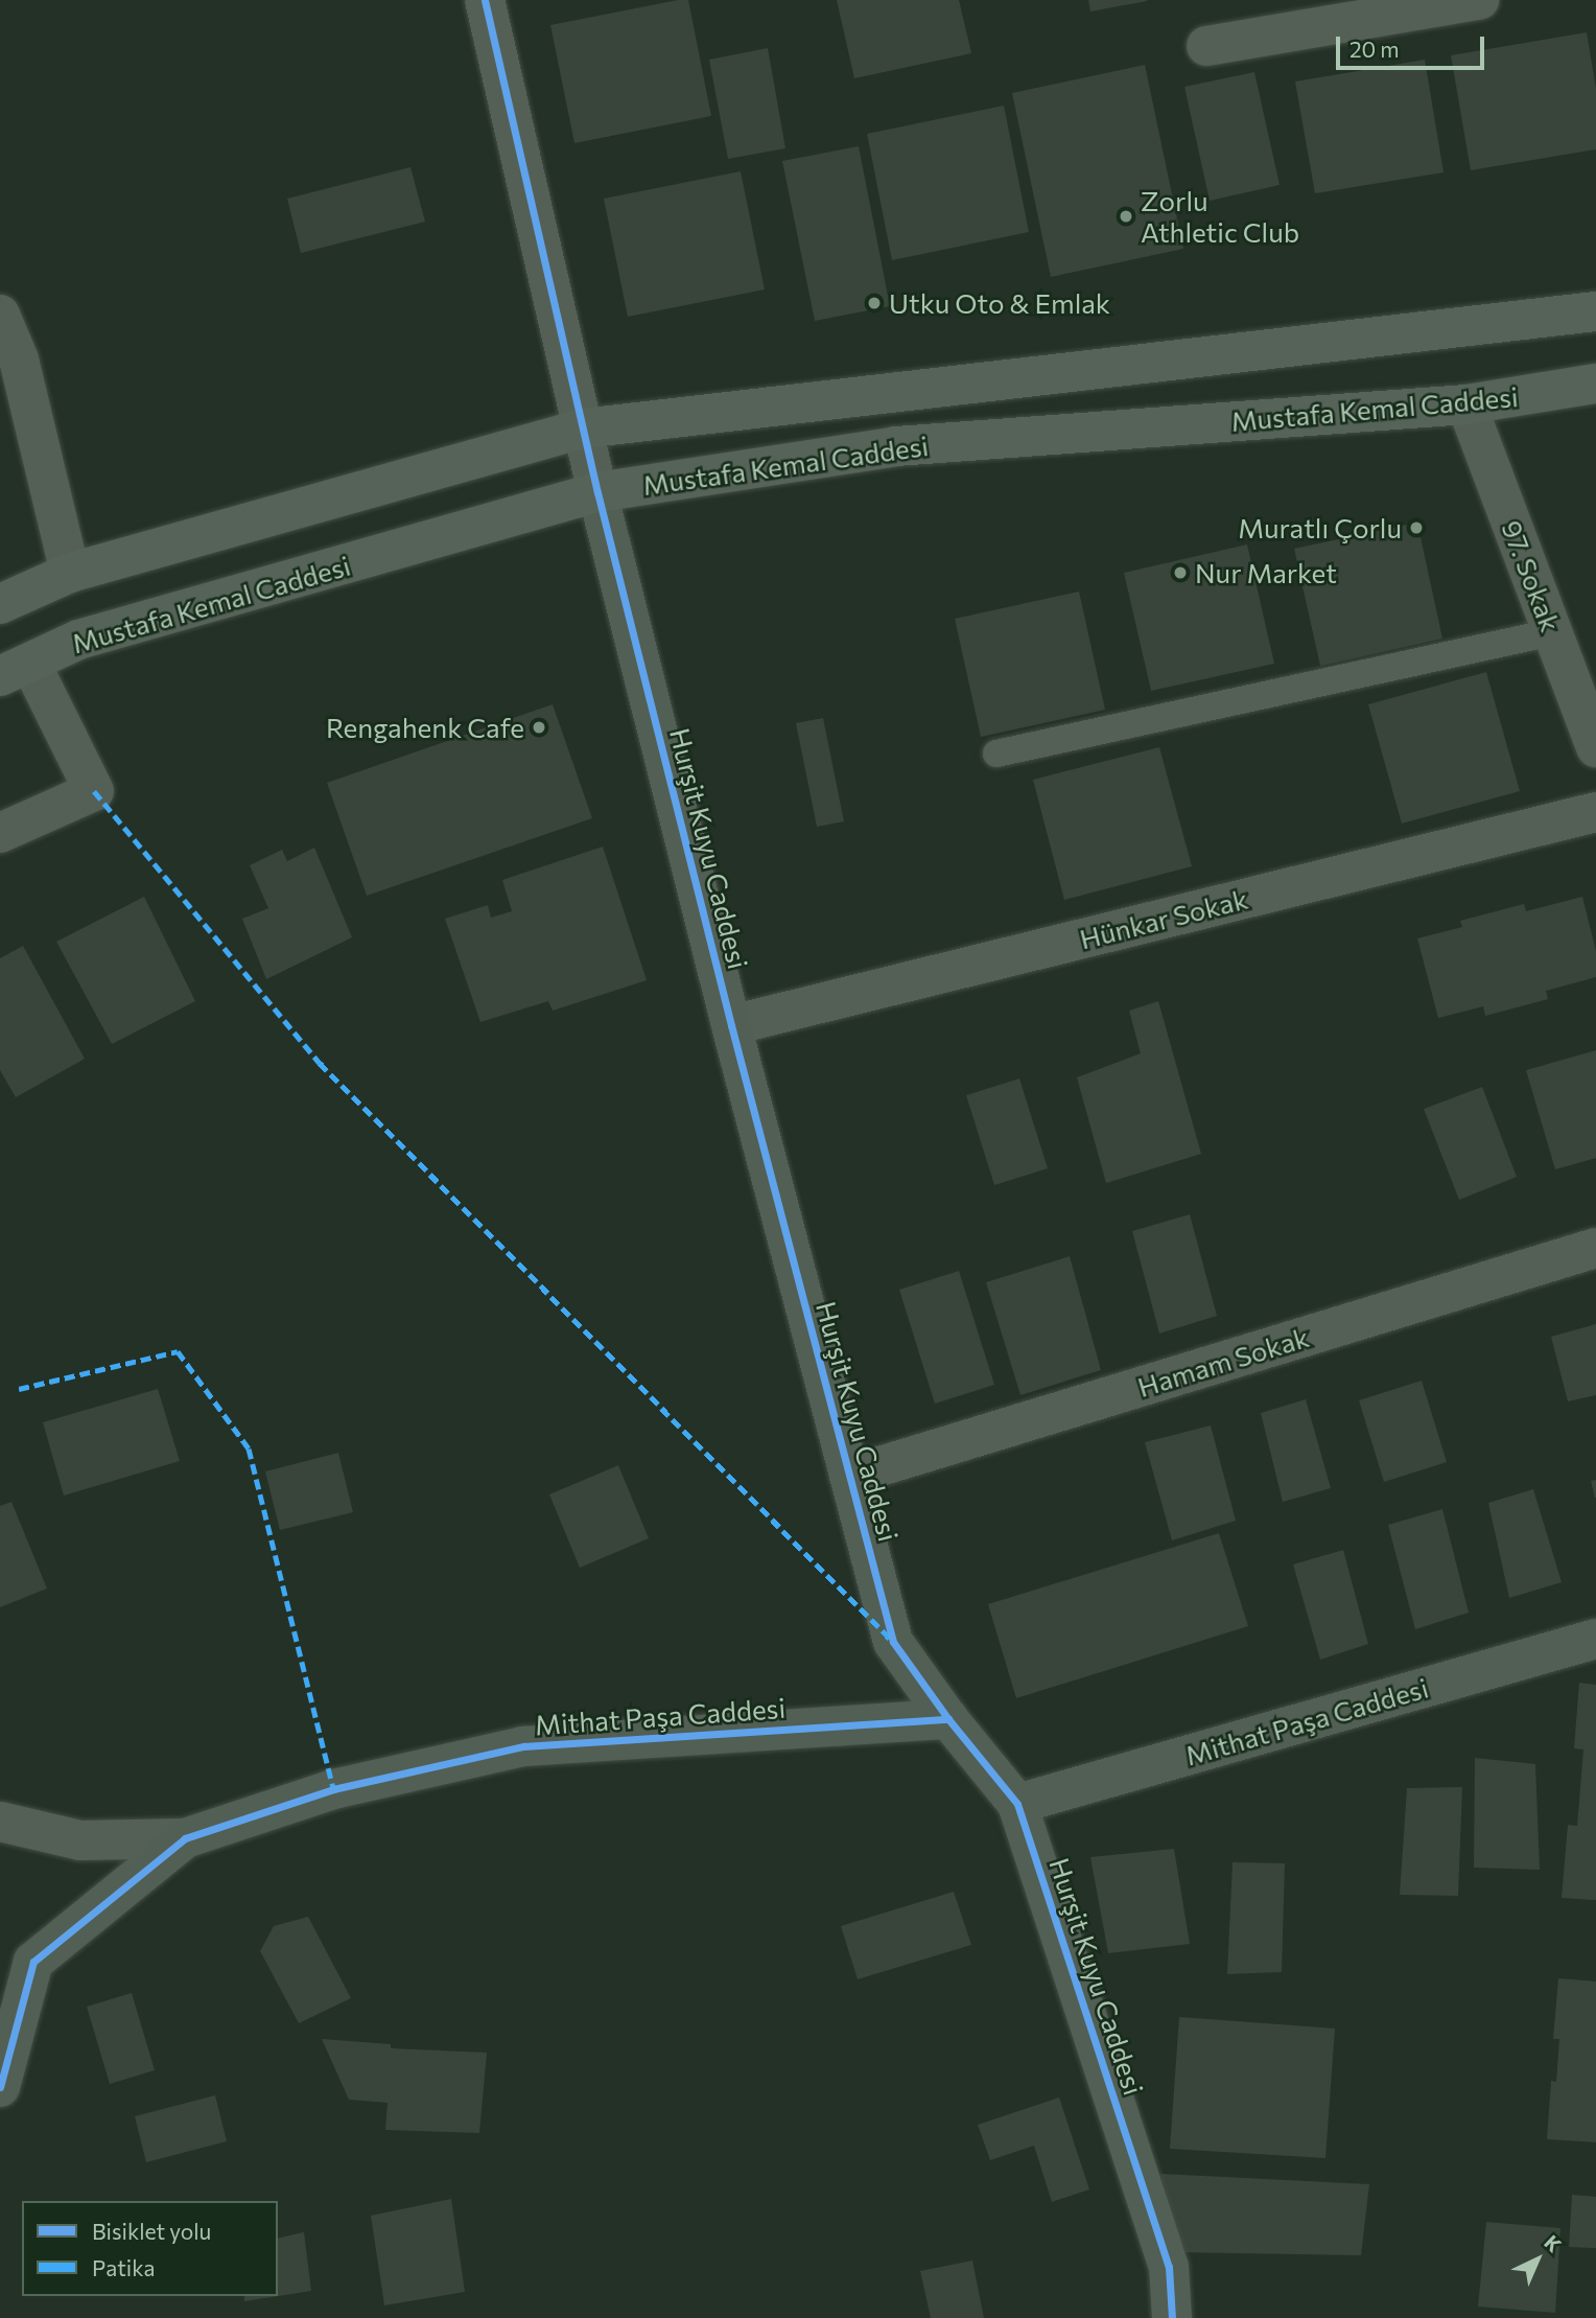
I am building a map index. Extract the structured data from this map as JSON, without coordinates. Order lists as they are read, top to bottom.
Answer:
{
  "streets": {
    "main road": ["Mustafa Kemal Caddesi"],
    "street": [
      "97. Sokak",
      "Hurşit Kuyu Caddesi",
      "Hünkar Sokak",
      "Hamam Sokak",
      "Mithat Paşa Caddesi"
    ]
  },
  "crossings": [
    ["Mustafa Kemal Caddesi", "97. Sokak"],
    ["Mustafa Kemal Caddesi", "Hurşit Kuyu Caddesi"],
    ["Hurşit Kuyu Caddesi", "Hünkar Sokak"],
    ["Hurşit Kuyu Caddesi", "Hamam Sokak"],
    ["Hurşit Kuyu Caddesi", "Mithat Paşa Caddesi"]
  ],
  "places": [
    "Zorlu Athletic Club",
    "Utku Oto & Emlak",
    "Muratlı Çorlu",
    "Nur Market",
    "Rengahenk Cafe"
  ],
  "legend": ["Bisiklet yolu", "Patika"],
  "scale_bar": "20 m",
  "north": "top right"
}
